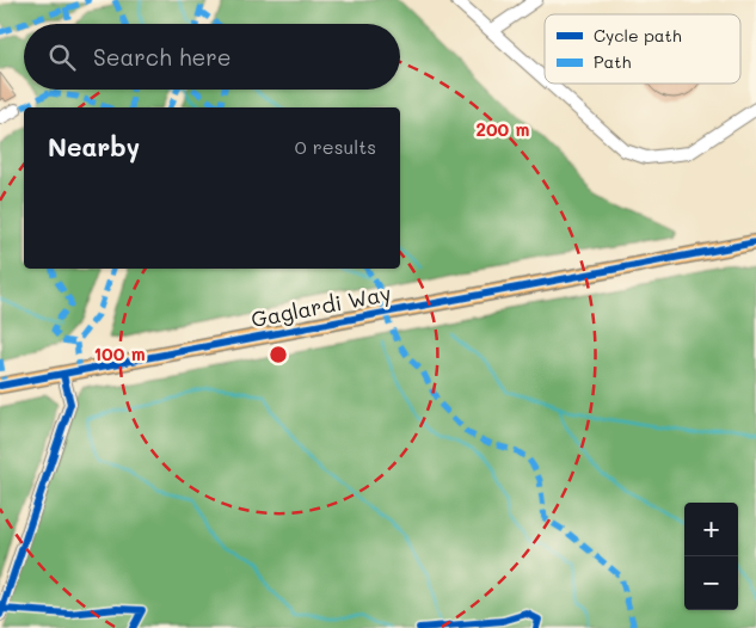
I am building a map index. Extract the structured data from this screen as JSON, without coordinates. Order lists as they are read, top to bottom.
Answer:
{
  "streets": {
    "main road": ["Gaglardi Way"]
  },
  "legend": ["Cycle path", "Path"],
  "page": {
    "search": "Search here",
    "heading": ["Nearby", "0 results"],
    "map_buttons": ["+", "−"]
  },
  "rings": ["200 m", "100 m"]
}
